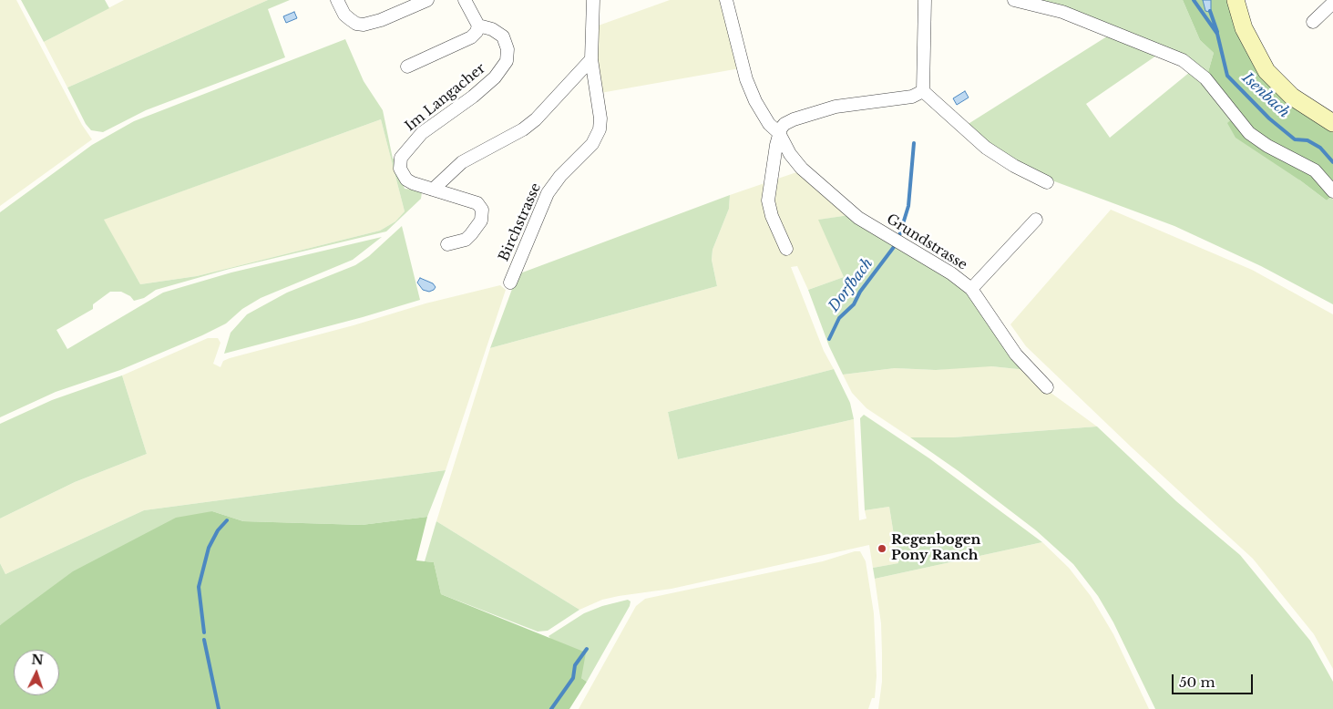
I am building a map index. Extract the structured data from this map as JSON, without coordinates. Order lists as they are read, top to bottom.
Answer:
{
  "streets": {
    "street": ["Im Langacher", "Birchstrasse", "Grundstrasse"]
  },
  "water": ["Isenbach", "Dorfbach"],
  "places": ["Regenbogen Pony Ranch"],
  "scale_bar": "50 m",
  "north": "top"
}
